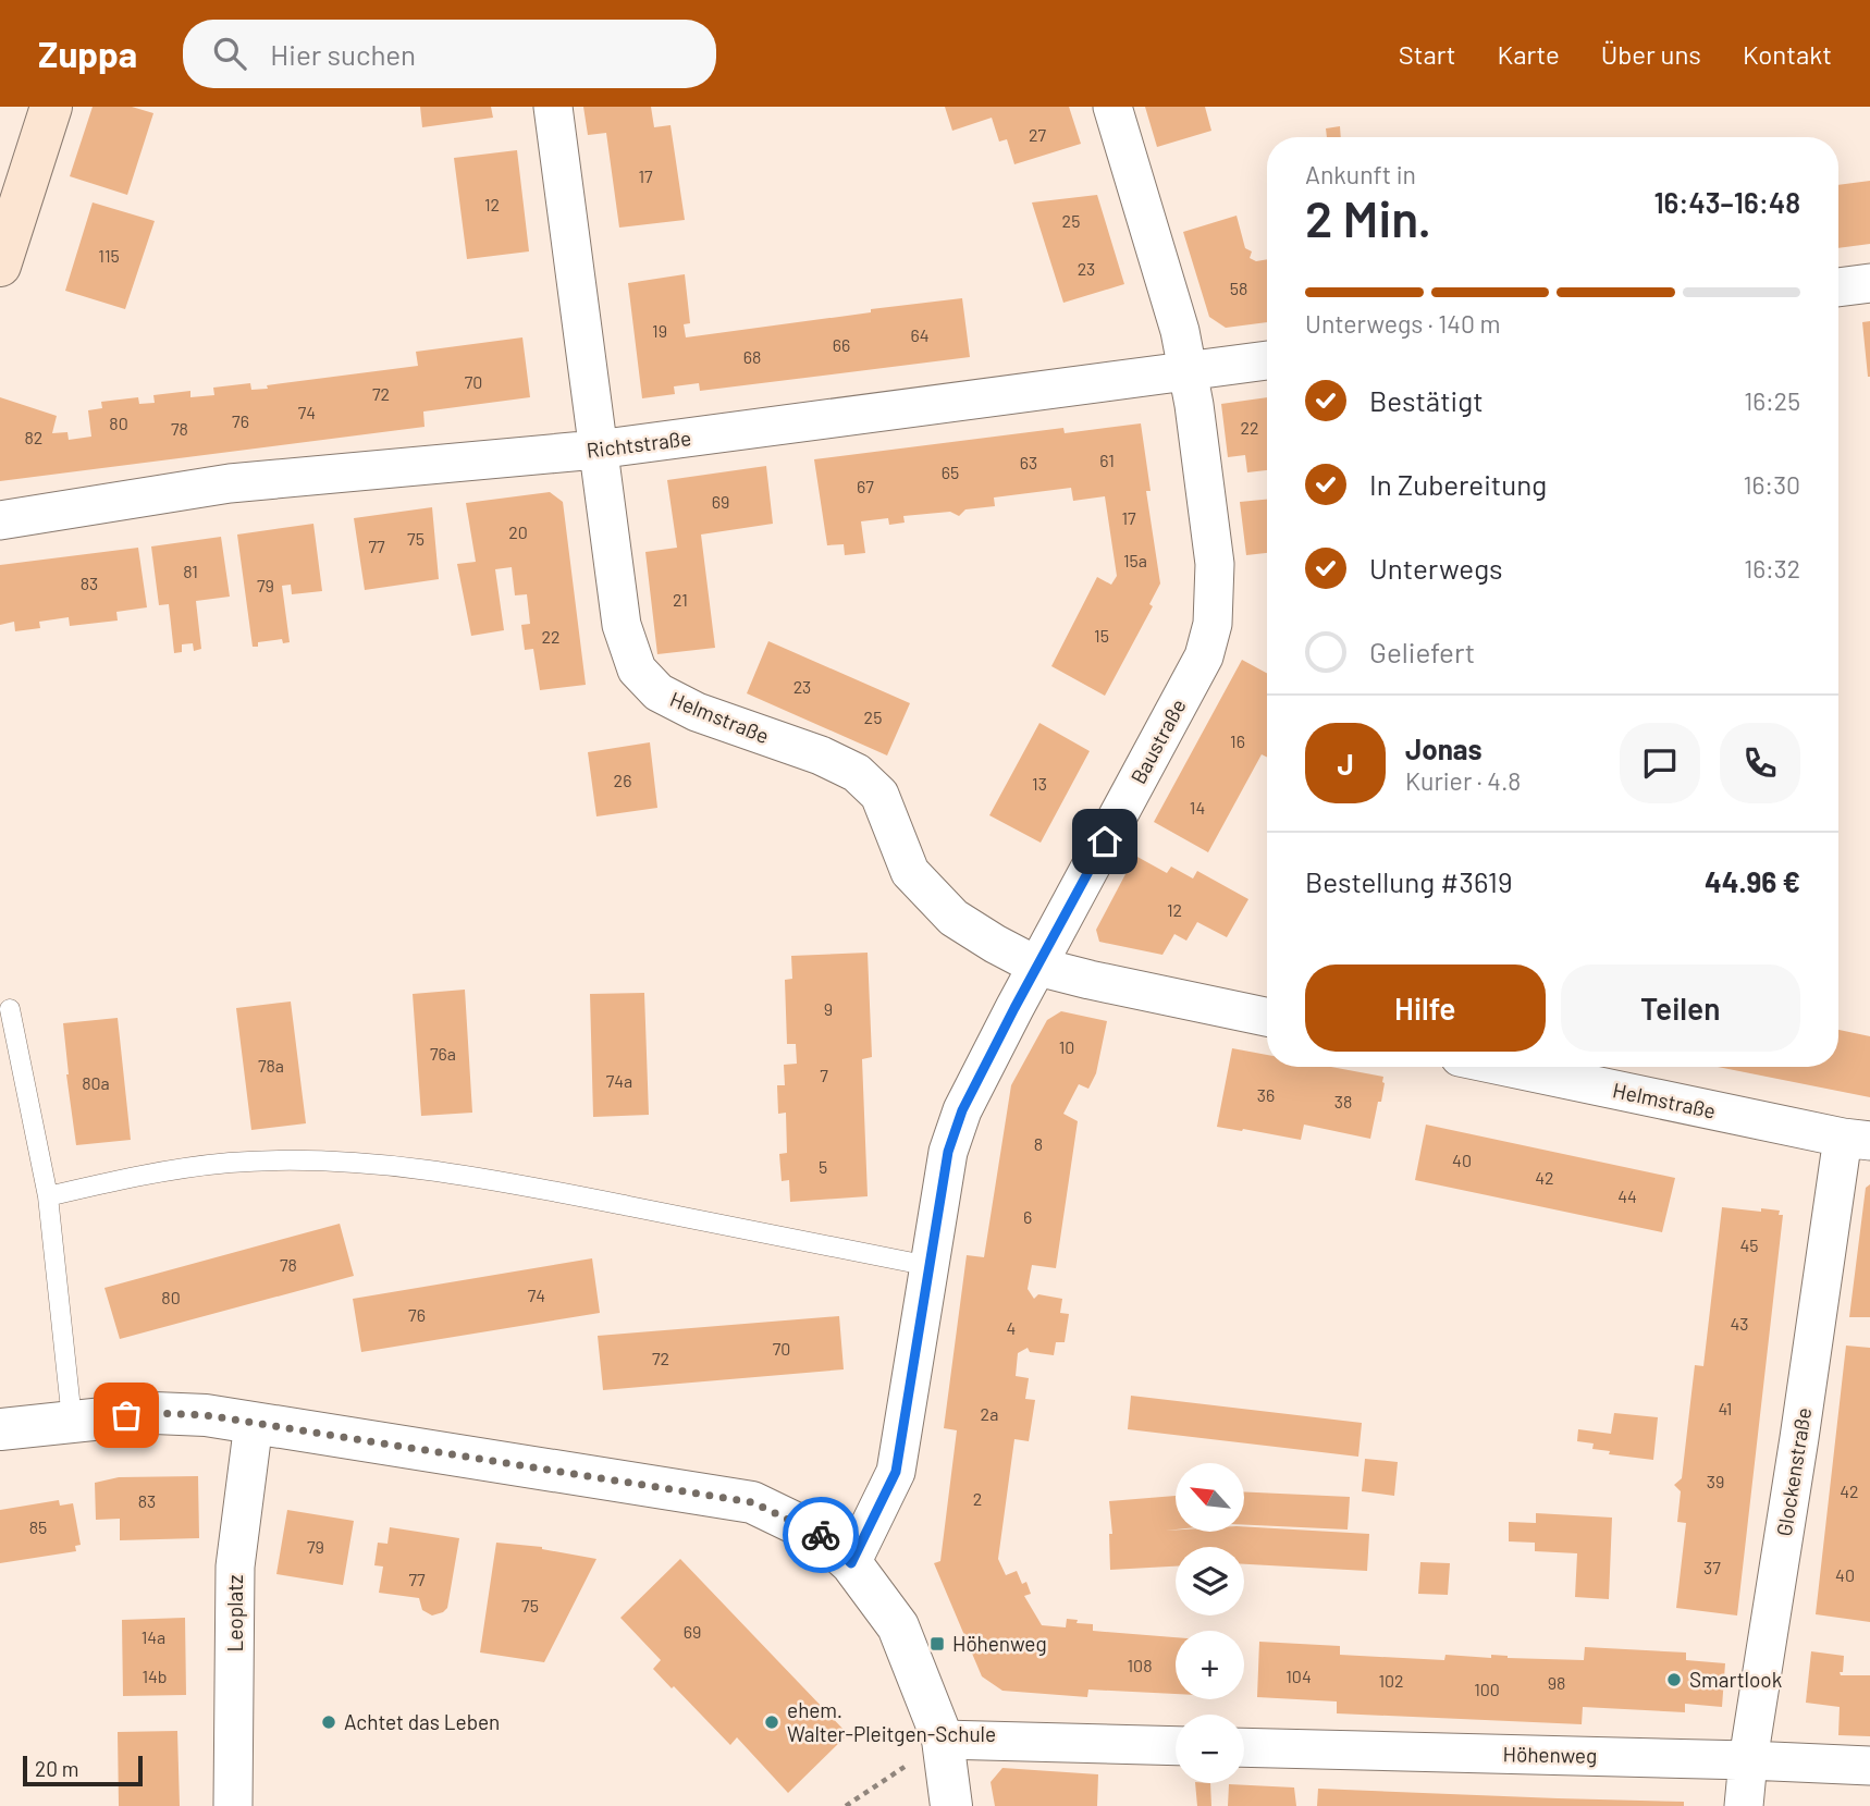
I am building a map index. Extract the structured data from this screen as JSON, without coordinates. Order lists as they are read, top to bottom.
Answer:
{
  "streets": {
    "street": [
      "Richtstraße",
      "Helmstraße",
      "Baustraße",
      "Glockenstraße",
      "Leoplatz",
      "Höhenweg"
    ]
  },
  "crossings": [
    ["Richtstraße", "Helmstraße"],
    ["Richtstraße", "Baustraße"],
    ["Helmstraße", "Baustraße"],
    ["Helmstraße", "Glockenstraße"],
    ["Glockenstraße", "Höhenweg"]
  ],
  "places": {
    "transit": ["Höhenweg"],
    "other": ["Smartlook", "Achtet das Leben", "ehem. Walter-Pleitgen-Schule"]
  },
  "house_numbers": [
    "27",
    "17",
    "12",
    "25",
    "115",
    "23",
    "58",
    "19",
    "64",
    "66",
    "68",
    "70",
    "72",
    "74",
    "76",
    "80",
    "22",
    "78",
    "82",
    "61",
    "63",
    "65",
    "67",
    "69",
    "17",
    "20",
    "75",
    "77",
    "15a",
    "81",
    "83",
    "79",
    "21",
    "15",
    "22",
    "23",
    "25",
    "16",
    "26",
    "13",
    "14",
    "12",
    "9",
    "10",
    "76a",
    "78a",
    "7",
    "74a",
    "80a",
    "36",
    "38",
    "8",
    "40",
    "5",
    "42",
    "44",
    "6",
    "45",
    "78",
    "74",
    "80",
    "76",
    "43",
    "4",
    "70",
    "72",
    "41",
    "2a",
    "39",
    "42",
    "2",
    "83",
    "85",
    "79",
    "37",
    "40",
    "77",
    "75",
    "69",
    "14a",
    "108",
    "14b",
    "104",
    "102",
    "98",
    "100"
  ],
  "scale_bar": "20 m",
  "north": "top left",
  "page": {
    "header": "Zuppa",
    "search": "Hier suchen",
    "nav": [
      "Start",
      "Karte",
      "Über uns",
      "Kontakt"
    ],
    "heading": ["2 Min.", "Ankunft in", "16:43–16:48"],
    "panel": [
      "Jonas",
      "Kurier · 4.8",
      "Bestellung #3619",
      "44.96 €"
    ],
    "bar": "Unterwegs · 140 m",
    "list": [
      ["Bestätigt", "16:25"],
      ["In Zubereitung", "16:30"],
      ["Unterwegs", "16:32"],
      "Geliefert"
    ],
    "round": "J",
    "buttons": ["Hilfe", "Teilen"],
    "map_buttons": ["+", "−"],
    "scale": "20 m"
  }
}
